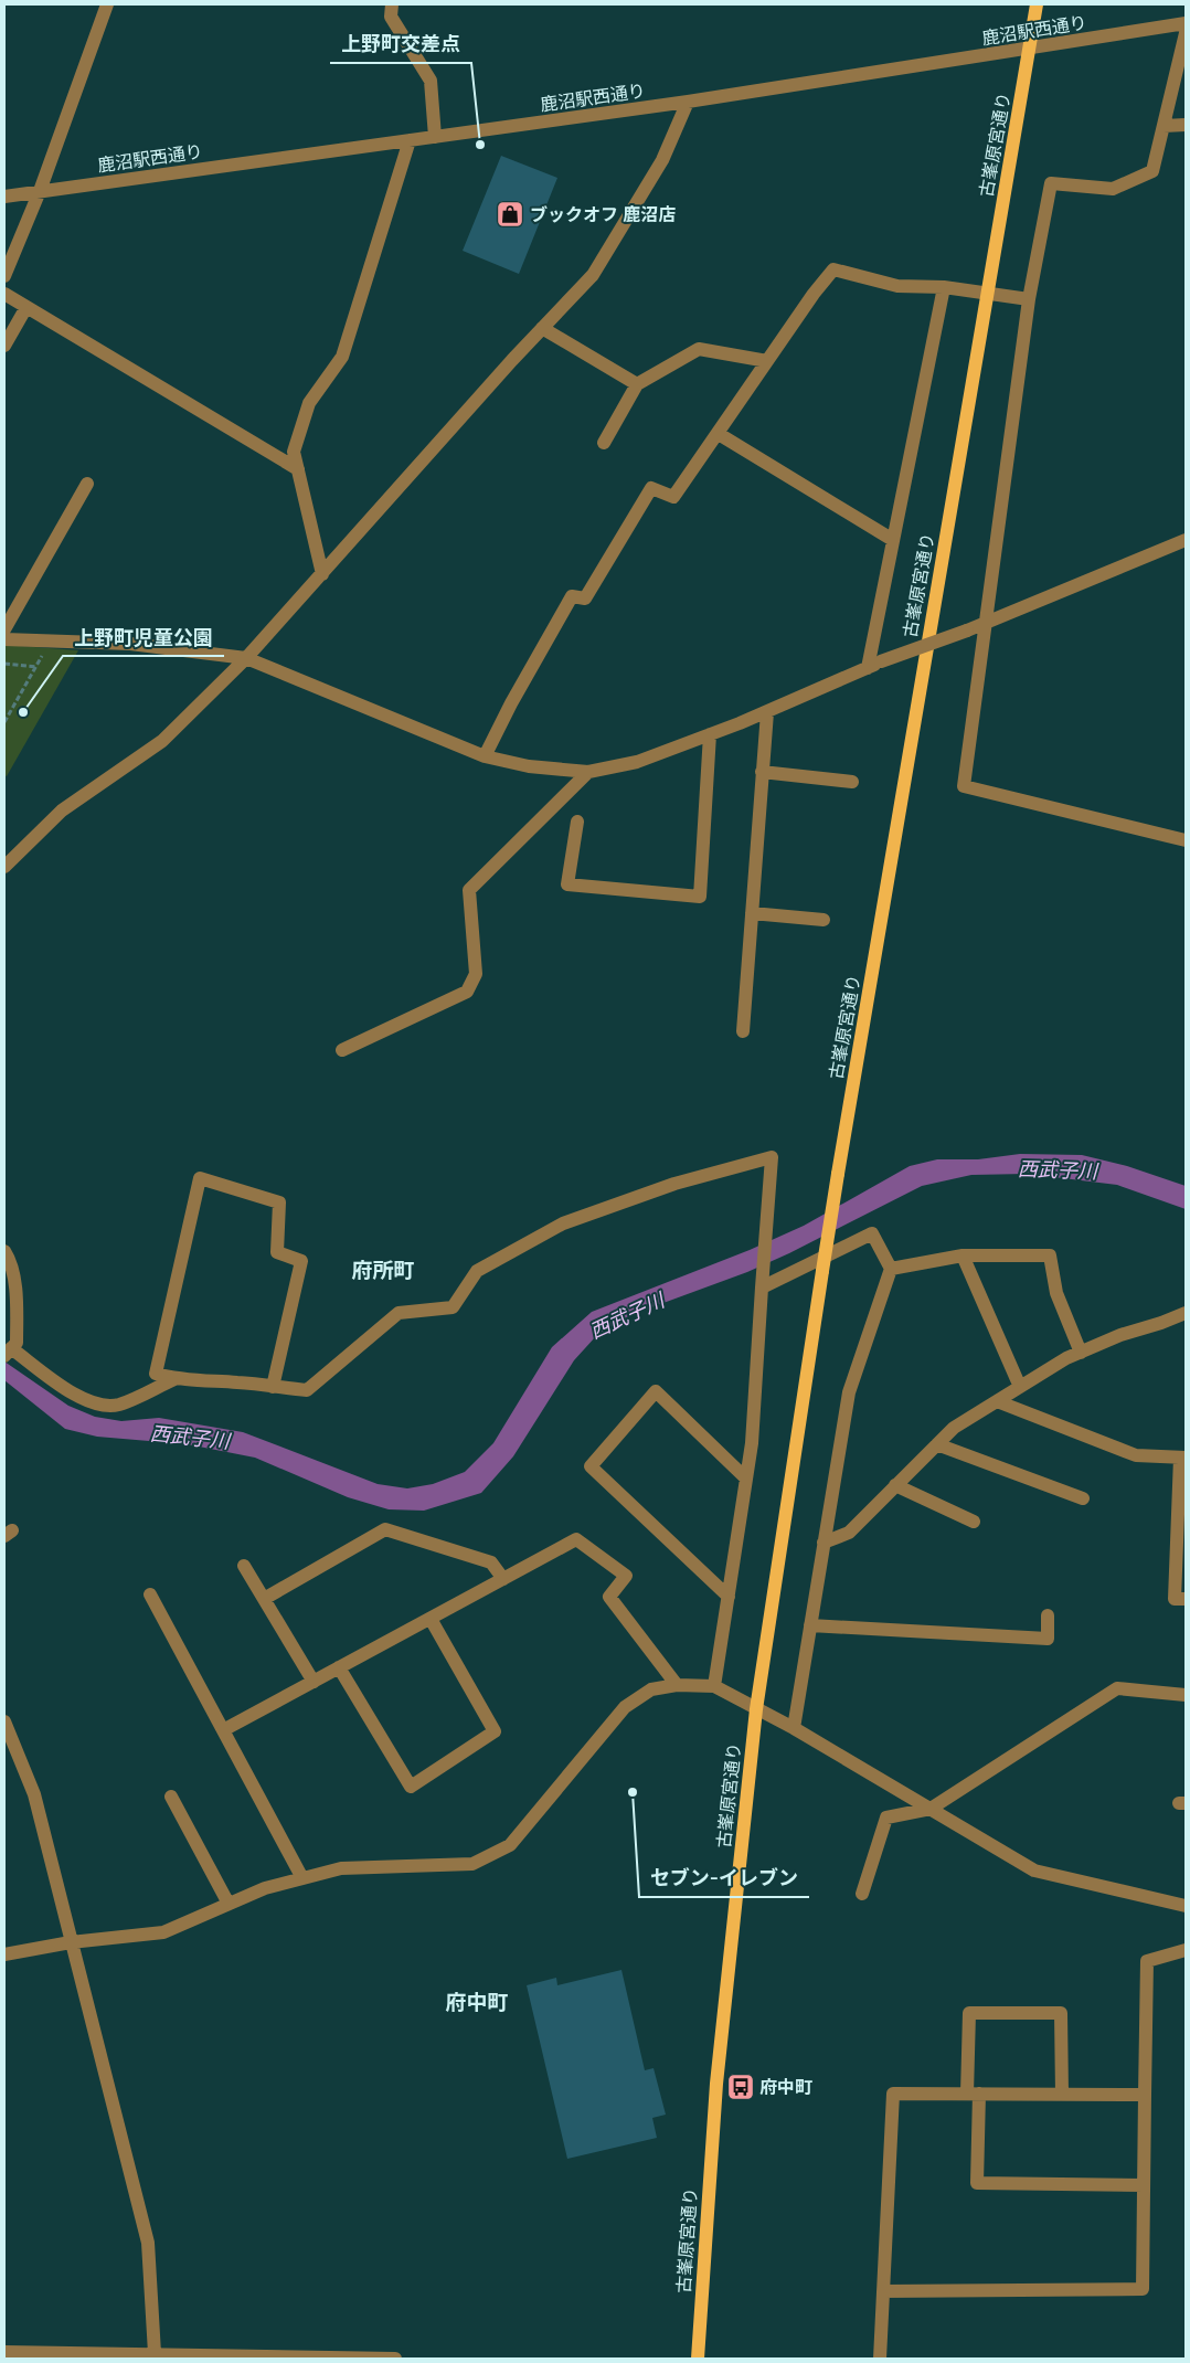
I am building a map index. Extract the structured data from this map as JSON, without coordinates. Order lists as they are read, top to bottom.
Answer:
{
  "streets": {
    "main road": ["古峯原宮通り"],
    "street": ["鹿沼駅西通り"]
  },
  "crossings": [
    ["鹿沼駅西通り", "古峯原宮通り"]
  ],
  "districts": ["府所町", "府中町"],
  "water": ["西武子川"],
  "places": {
    "other": ["上野町交差点", "上野町児童公園", "セブン-イレブン"],
    "shop": ["ブックオフ 鹿沼店"],
    "bus stop": ["府中町"]
  }
}
